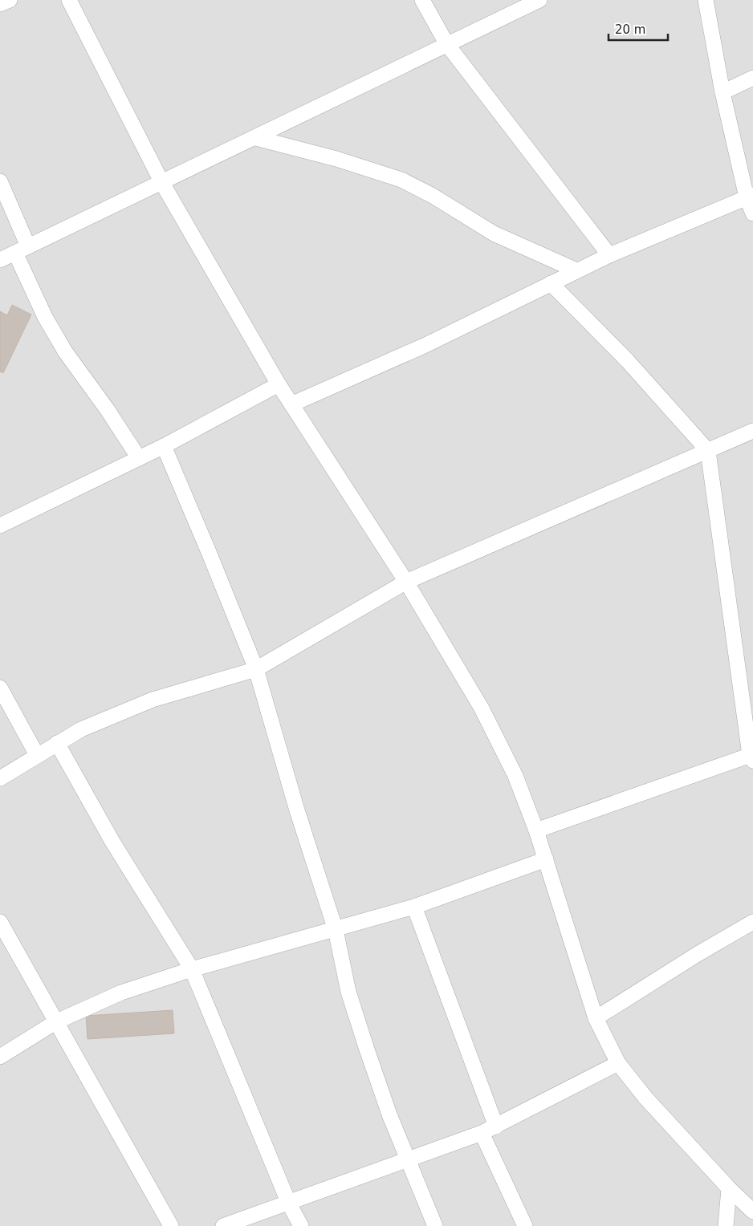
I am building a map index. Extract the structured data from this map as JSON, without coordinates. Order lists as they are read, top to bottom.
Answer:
{
  "scale_bar": "20 m"
}
